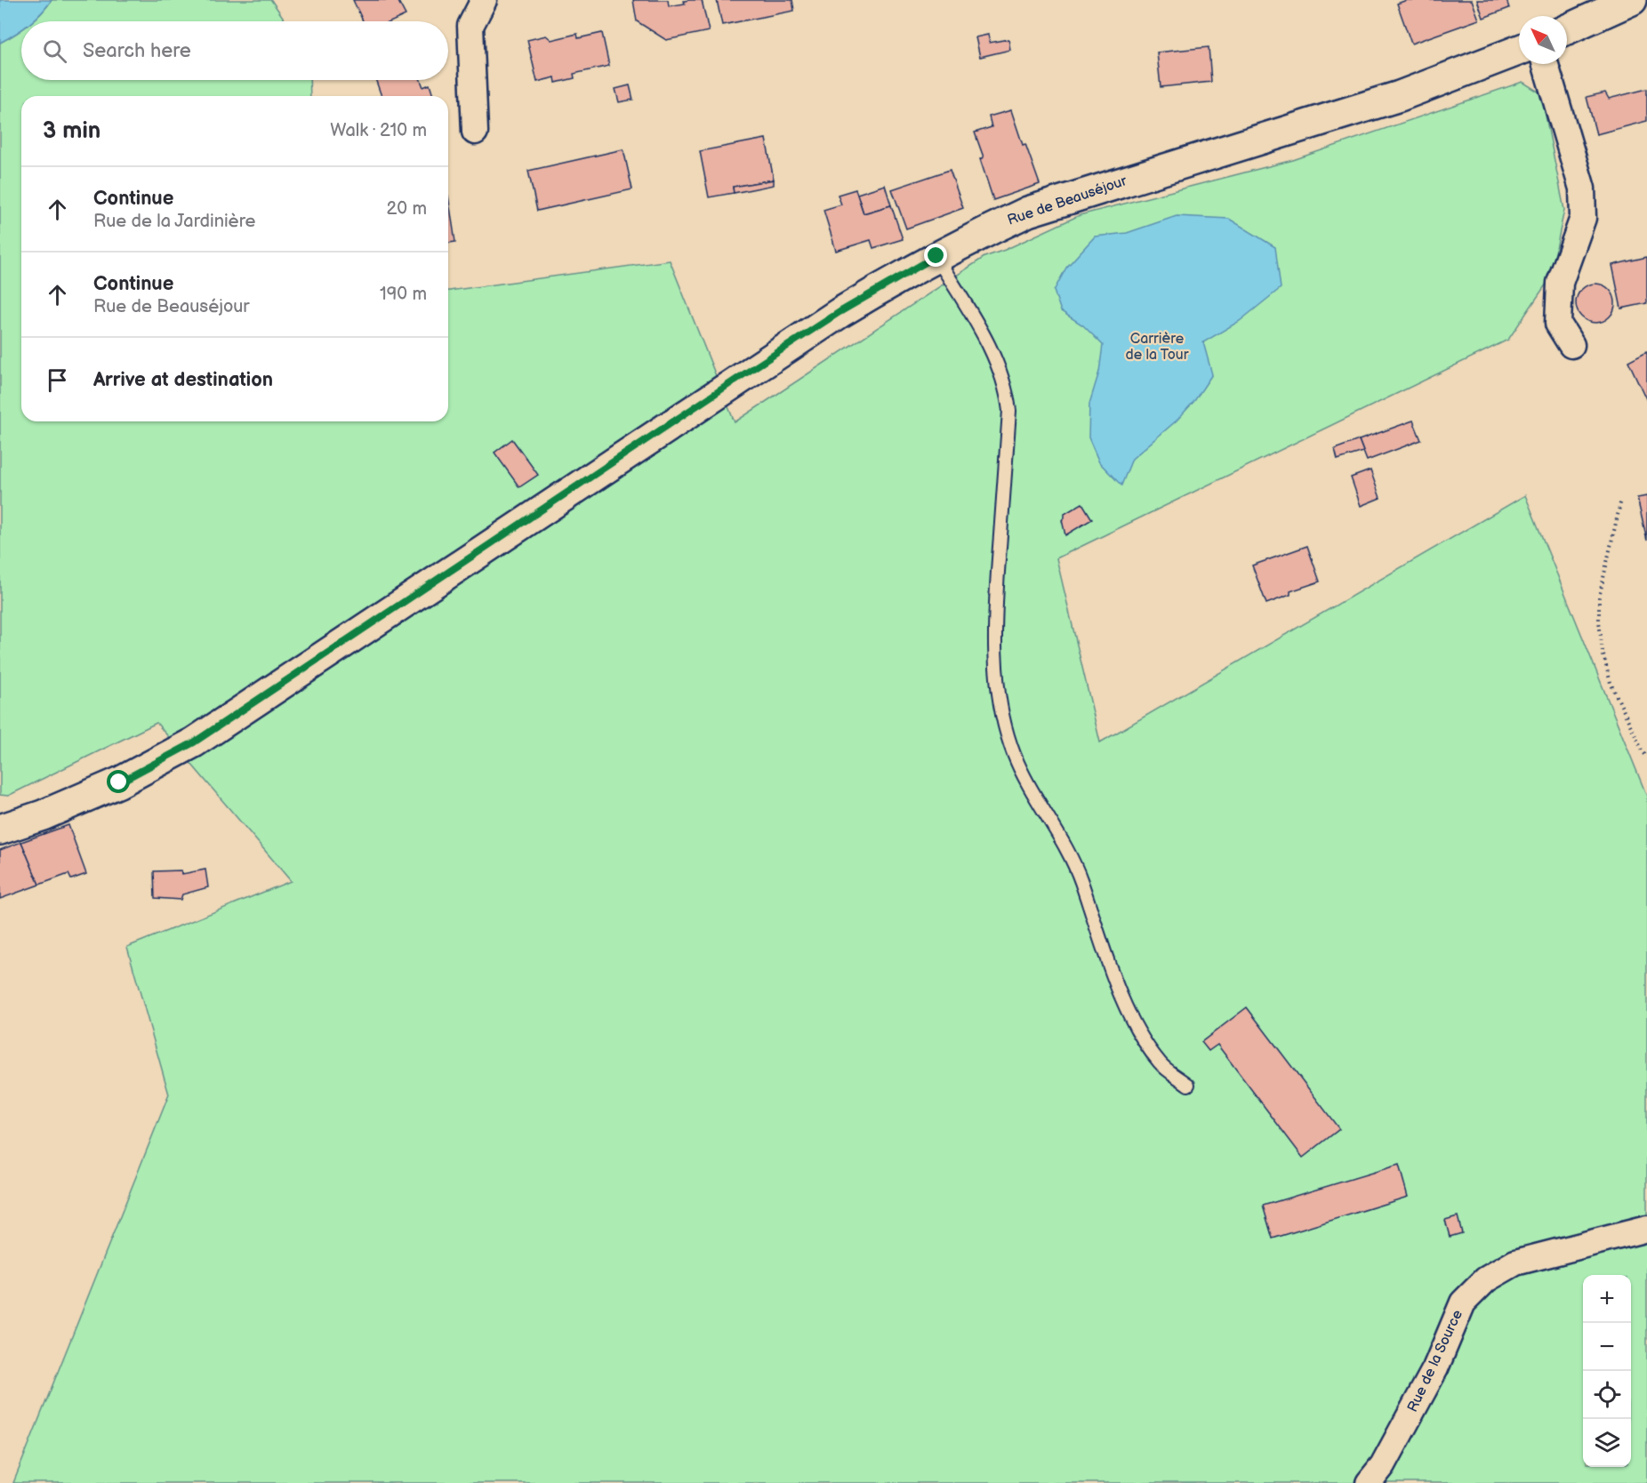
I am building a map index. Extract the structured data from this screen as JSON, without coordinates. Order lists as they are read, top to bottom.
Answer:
{
  "streets": {
    "street": ["Rue de Beauséjour", "Rue de la Source"]
  },
  "parks": ["Carrière de la Tour"],
  "north": "top left",
  "page": {
    "search": "Search here",
    "heading": ["3 min", "Walk · 210 m"],
    "list": [
      ["Continue", "Rue de la Jardinière", "20 m"],
      ["Continue", "Rue de Beauséjour", "190 m"],
      "Arrive at destination"
    ],
    "map_buttons": ["+", "−"]
  }
}
